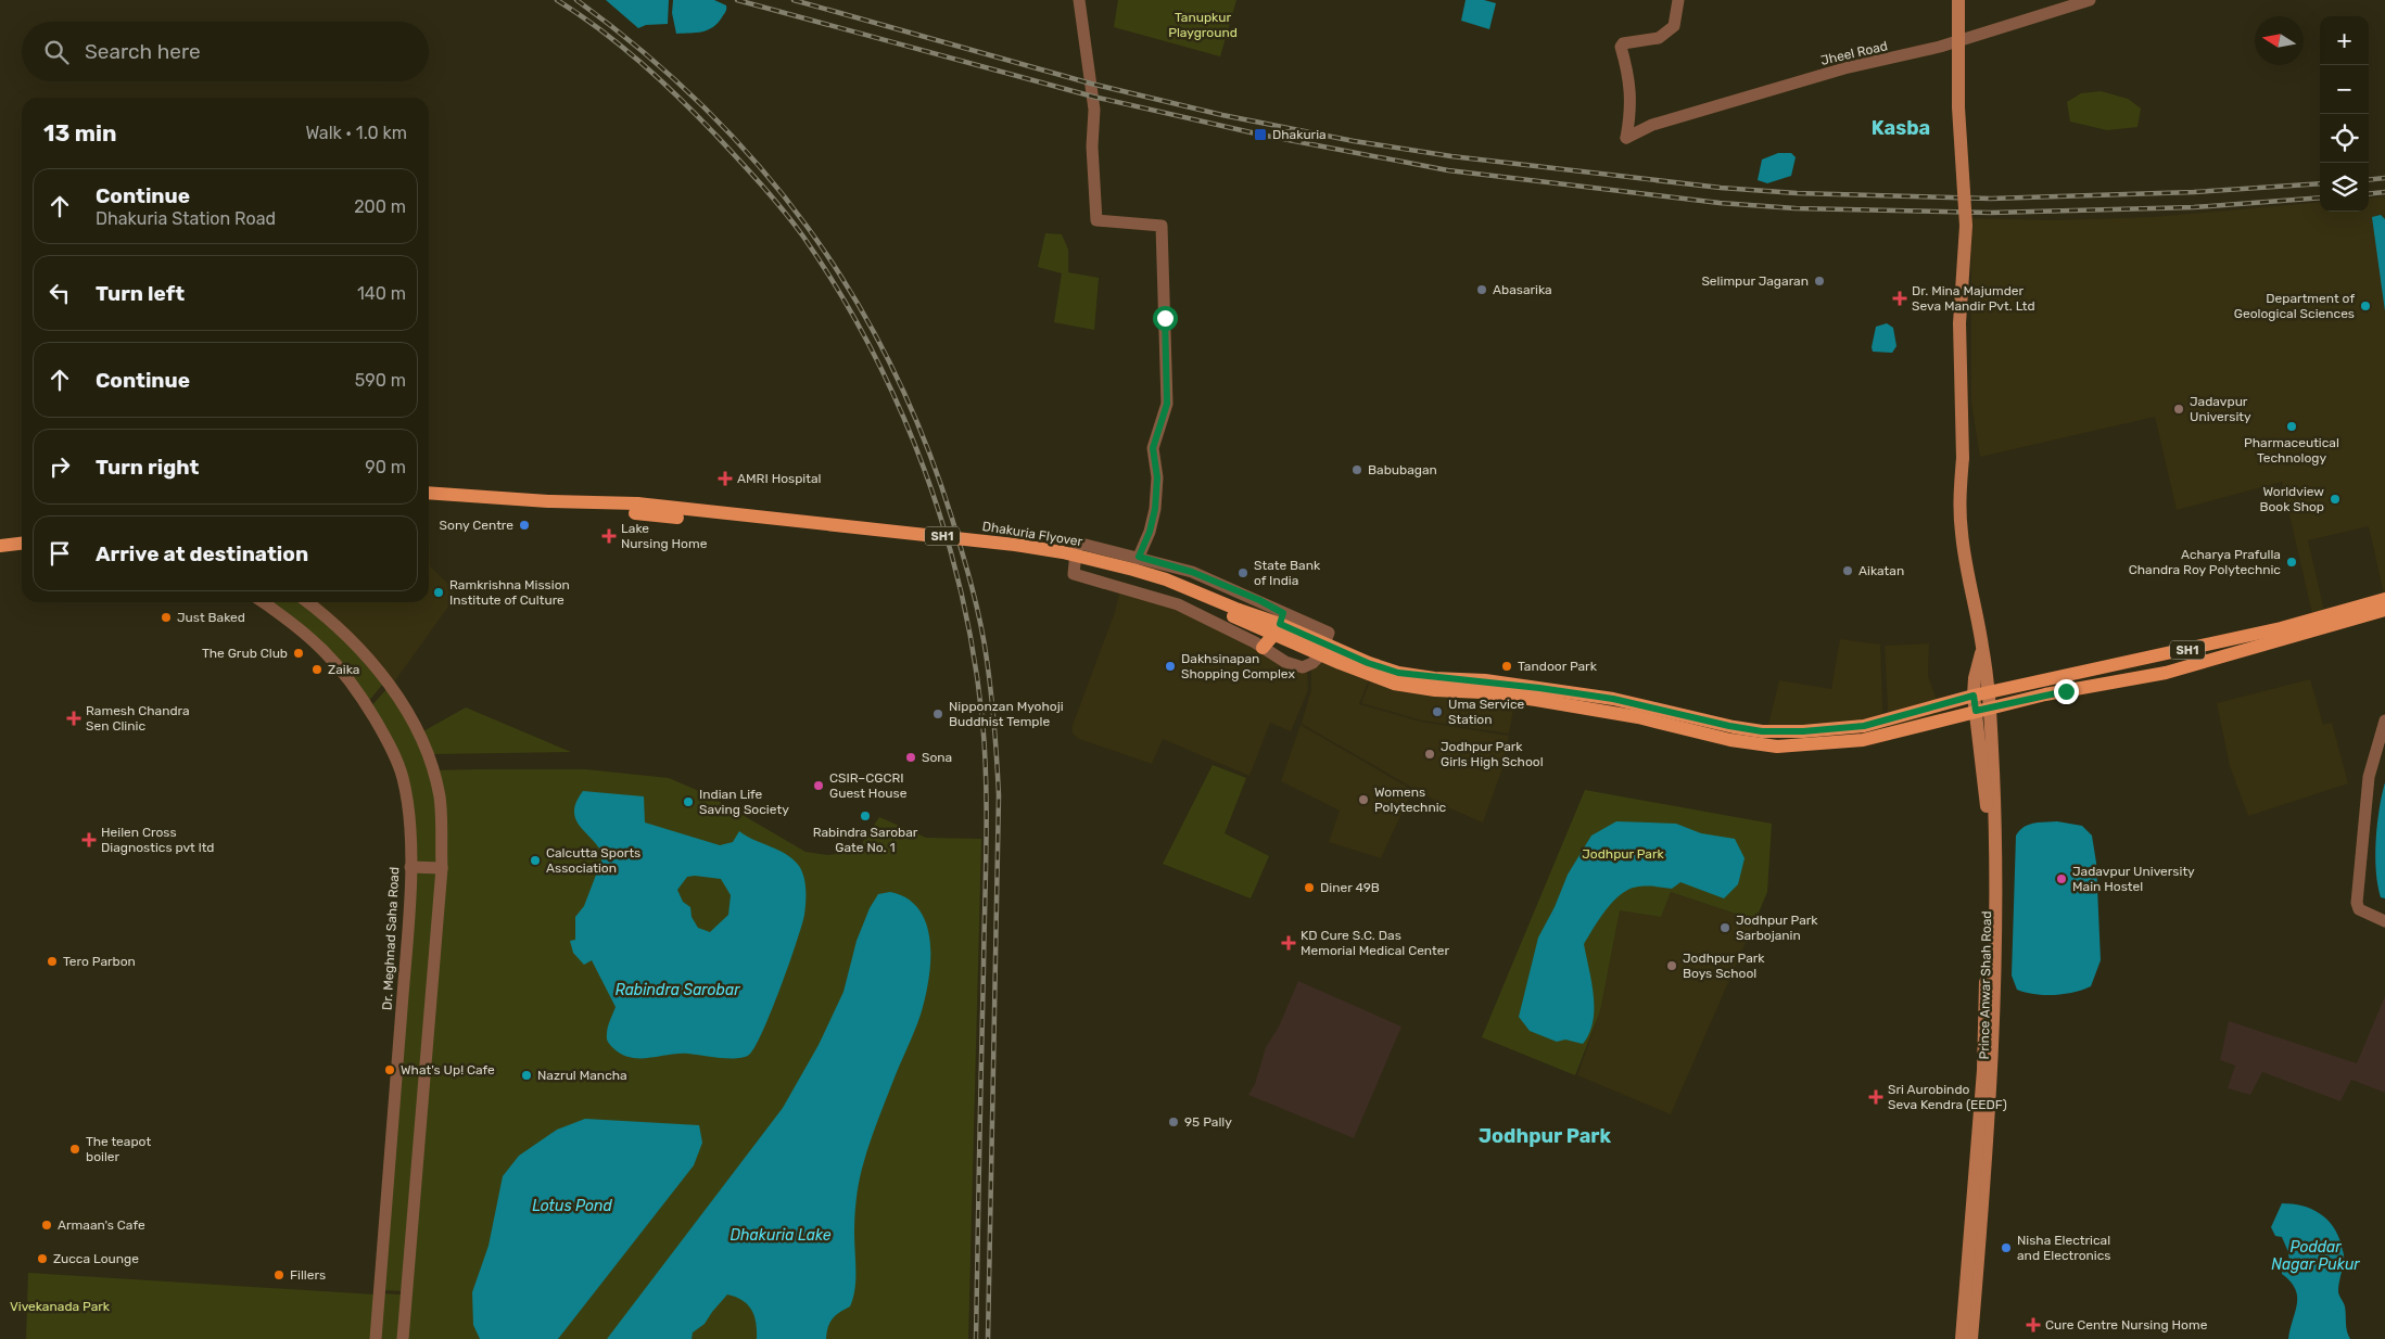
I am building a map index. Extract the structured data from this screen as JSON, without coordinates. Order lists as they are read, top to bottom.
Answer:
{
  "streets": {
    "main road": ["Dhakuria Flyover", "SH1", "Prince Anwar Shah Road"],
    "street": ["Jheel Road", "Dr. Meghnad Saha Road"]
  },
  "crossings": [
    ["Dhakuria Flyover", "SH1"],
    ["SH1", "Prince Anwar Shah Road"]
  ],
  "districts": ["Kasba", "Jodhpur Park"],
  "water": [
    "Rabindra Sarobar",
    "Lotus Pond",
    "Dhakuria Lake",
    "Poddar Nagar Pukur"
  ],
  "parks": ["Tanupkur Playground", "Jodhpur Park", "Vivekanada Park"],
  "places": {
    "transit": ["Dhakuria"],
    "other": [
      "Selimpur Jagaran",
      "Abasarika",
      "Department of Geological Sciences",
      "Jadavpur University",
      "Pharmaceutical Technology",
      "Babubagan",
      "Worldview Book Shop",
      "Sony Centre",
      "Acharya Prafulla Chandra Roy Polytechnic",
      "Aikatan",
      "State Bank of India",
      "Ramkrishna Mission Institute of Culture",
      "Just Baked",
      "The Grub Club",
      "Dakhsinapan Shopping Complex",
      "Tandoor Park",
      "Zaika",
      "Uma Service Station",
      "Nipponzan Myohoji Buddhist Temple",
      "Jodhpur Park Girls High School",
      "Sona",
      "CSIR–CGCRI Guest House",
      "Womens Polytechnic",
      "Indian Life Saving Society",
      "Rabindra Sarobar Gate No. 1",
      "Calcutta Sports Association",
      "Jadavpur University Main Hostel",
      "Diner 49B",
      "Jodhpur Park Sarbojanin",
      "Tero Parbon",
      "Jodhpur Park Boys School",
      "What's Up! Cafe",
      "Nazrul Mancha",
      "95 Pally",
      "The teapot boiler",
      "Armaan's Cafe",
      "Nisha Electrical and Electronics",
      "Zucca Lounge",
      "Fillers"
    ],
    "health": [
      "Dr. Mina Majumder Seva Mandir Pvt. Ltd",
      "AMRI Hospital",
      "Lake Nursing Home",
      "Ramesh Chandra Sen Clinic",
      "Heilen Cross Diagnostics pvt ltd",
      "KD Cure S.C. Das Memorial Medical Center",
      "Sri Aurobindo Seva Kendra (EEDF)",
      "Cure Centre Nursing Home"
    ]
  },
  "north": "left",
  "page": {
    "map_buttons": ["+", "−"],
    "search": "Search here",
    "heading": ["13 min", "Walk · 1.0 km"],
    "list": [
      ["Continue", "Dhakuria Station Road", "200 m"],
      ["Turn left", "140 m"],
      ["Continue", "590 m"],
      ["Turn right", "90 m"],
      "Arrive at destination"
    ]
  }
}
